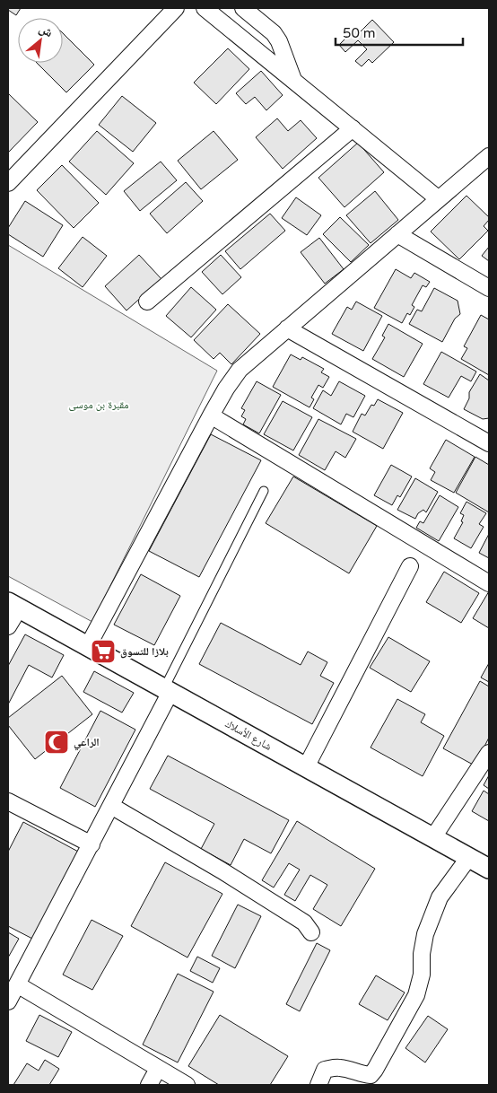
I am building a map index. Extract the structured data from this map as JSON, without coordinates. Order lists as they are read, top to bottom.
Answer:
{
  "streets": {
    "street": ["شارع الأسلاك"]
  },
  "parks": ["مقبرة بن موسى"],
  "places": {
    "supermarket": ["بلازا للتسوق"],
    "mosque": ["الراعي"]
  },
  "scale_bar": "50 m",
  "north": "top right"
}
